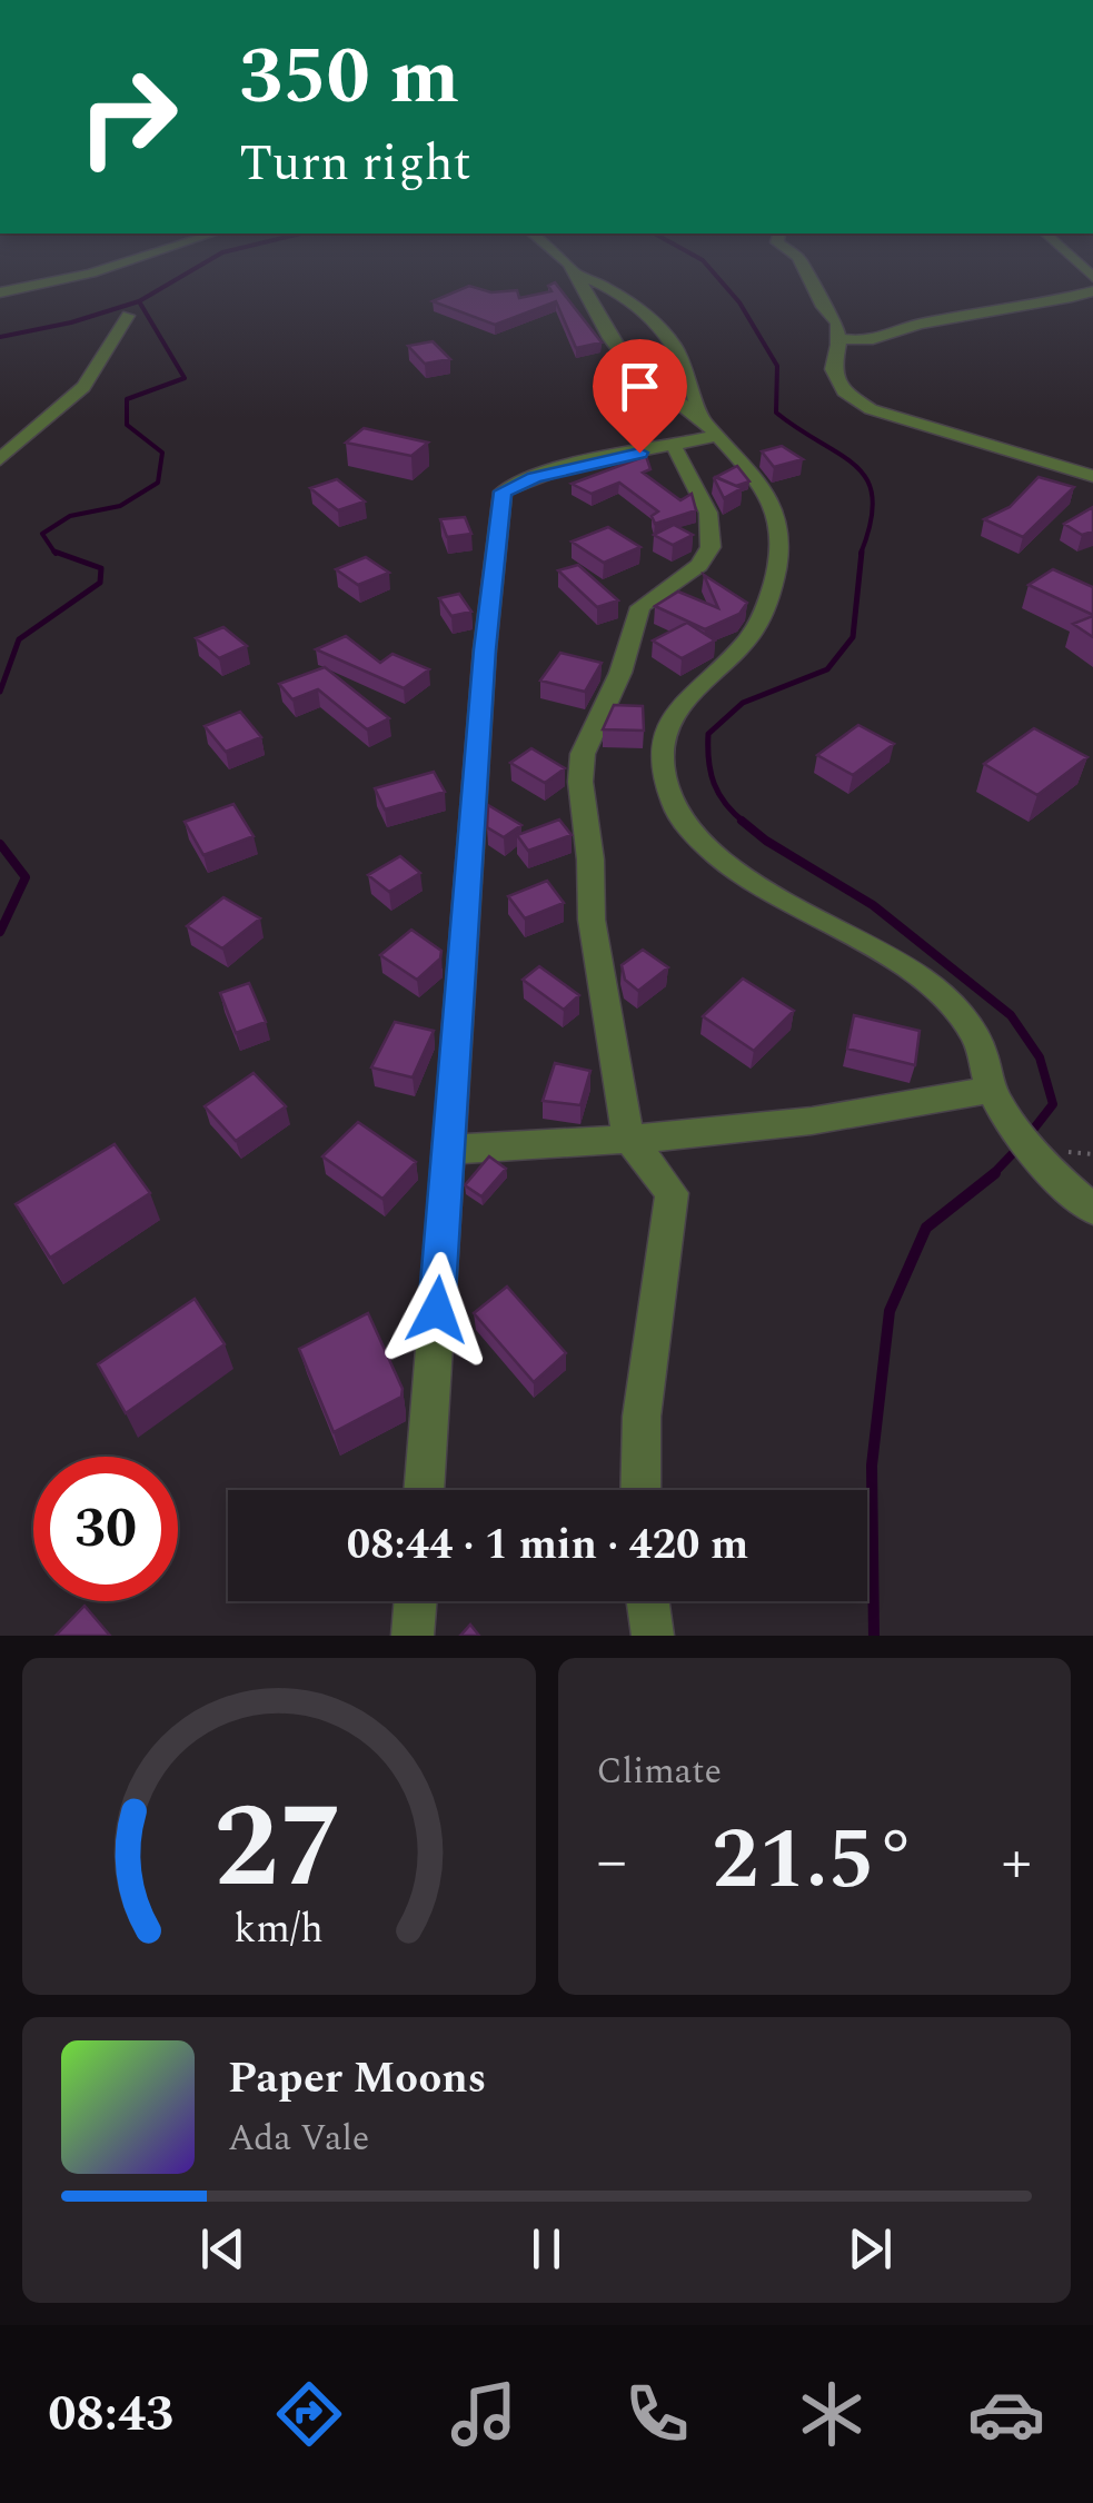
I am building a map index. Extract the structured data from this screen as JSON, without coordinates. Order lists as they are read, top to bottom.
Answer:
{
  "page": {
    "turn": ["350 m", "Turn right"],
    "limit": "30",
    "trip": "08:44 · 1 min · 420 m",
    "tile": "Climate",
    "heat": ["−", "21.5°", "+"],
    "song": ["Paper Moons", "Ada Vale"],
    "tabs": "08:43",
    "gauge": ["27", "km/h"]
  }
}
